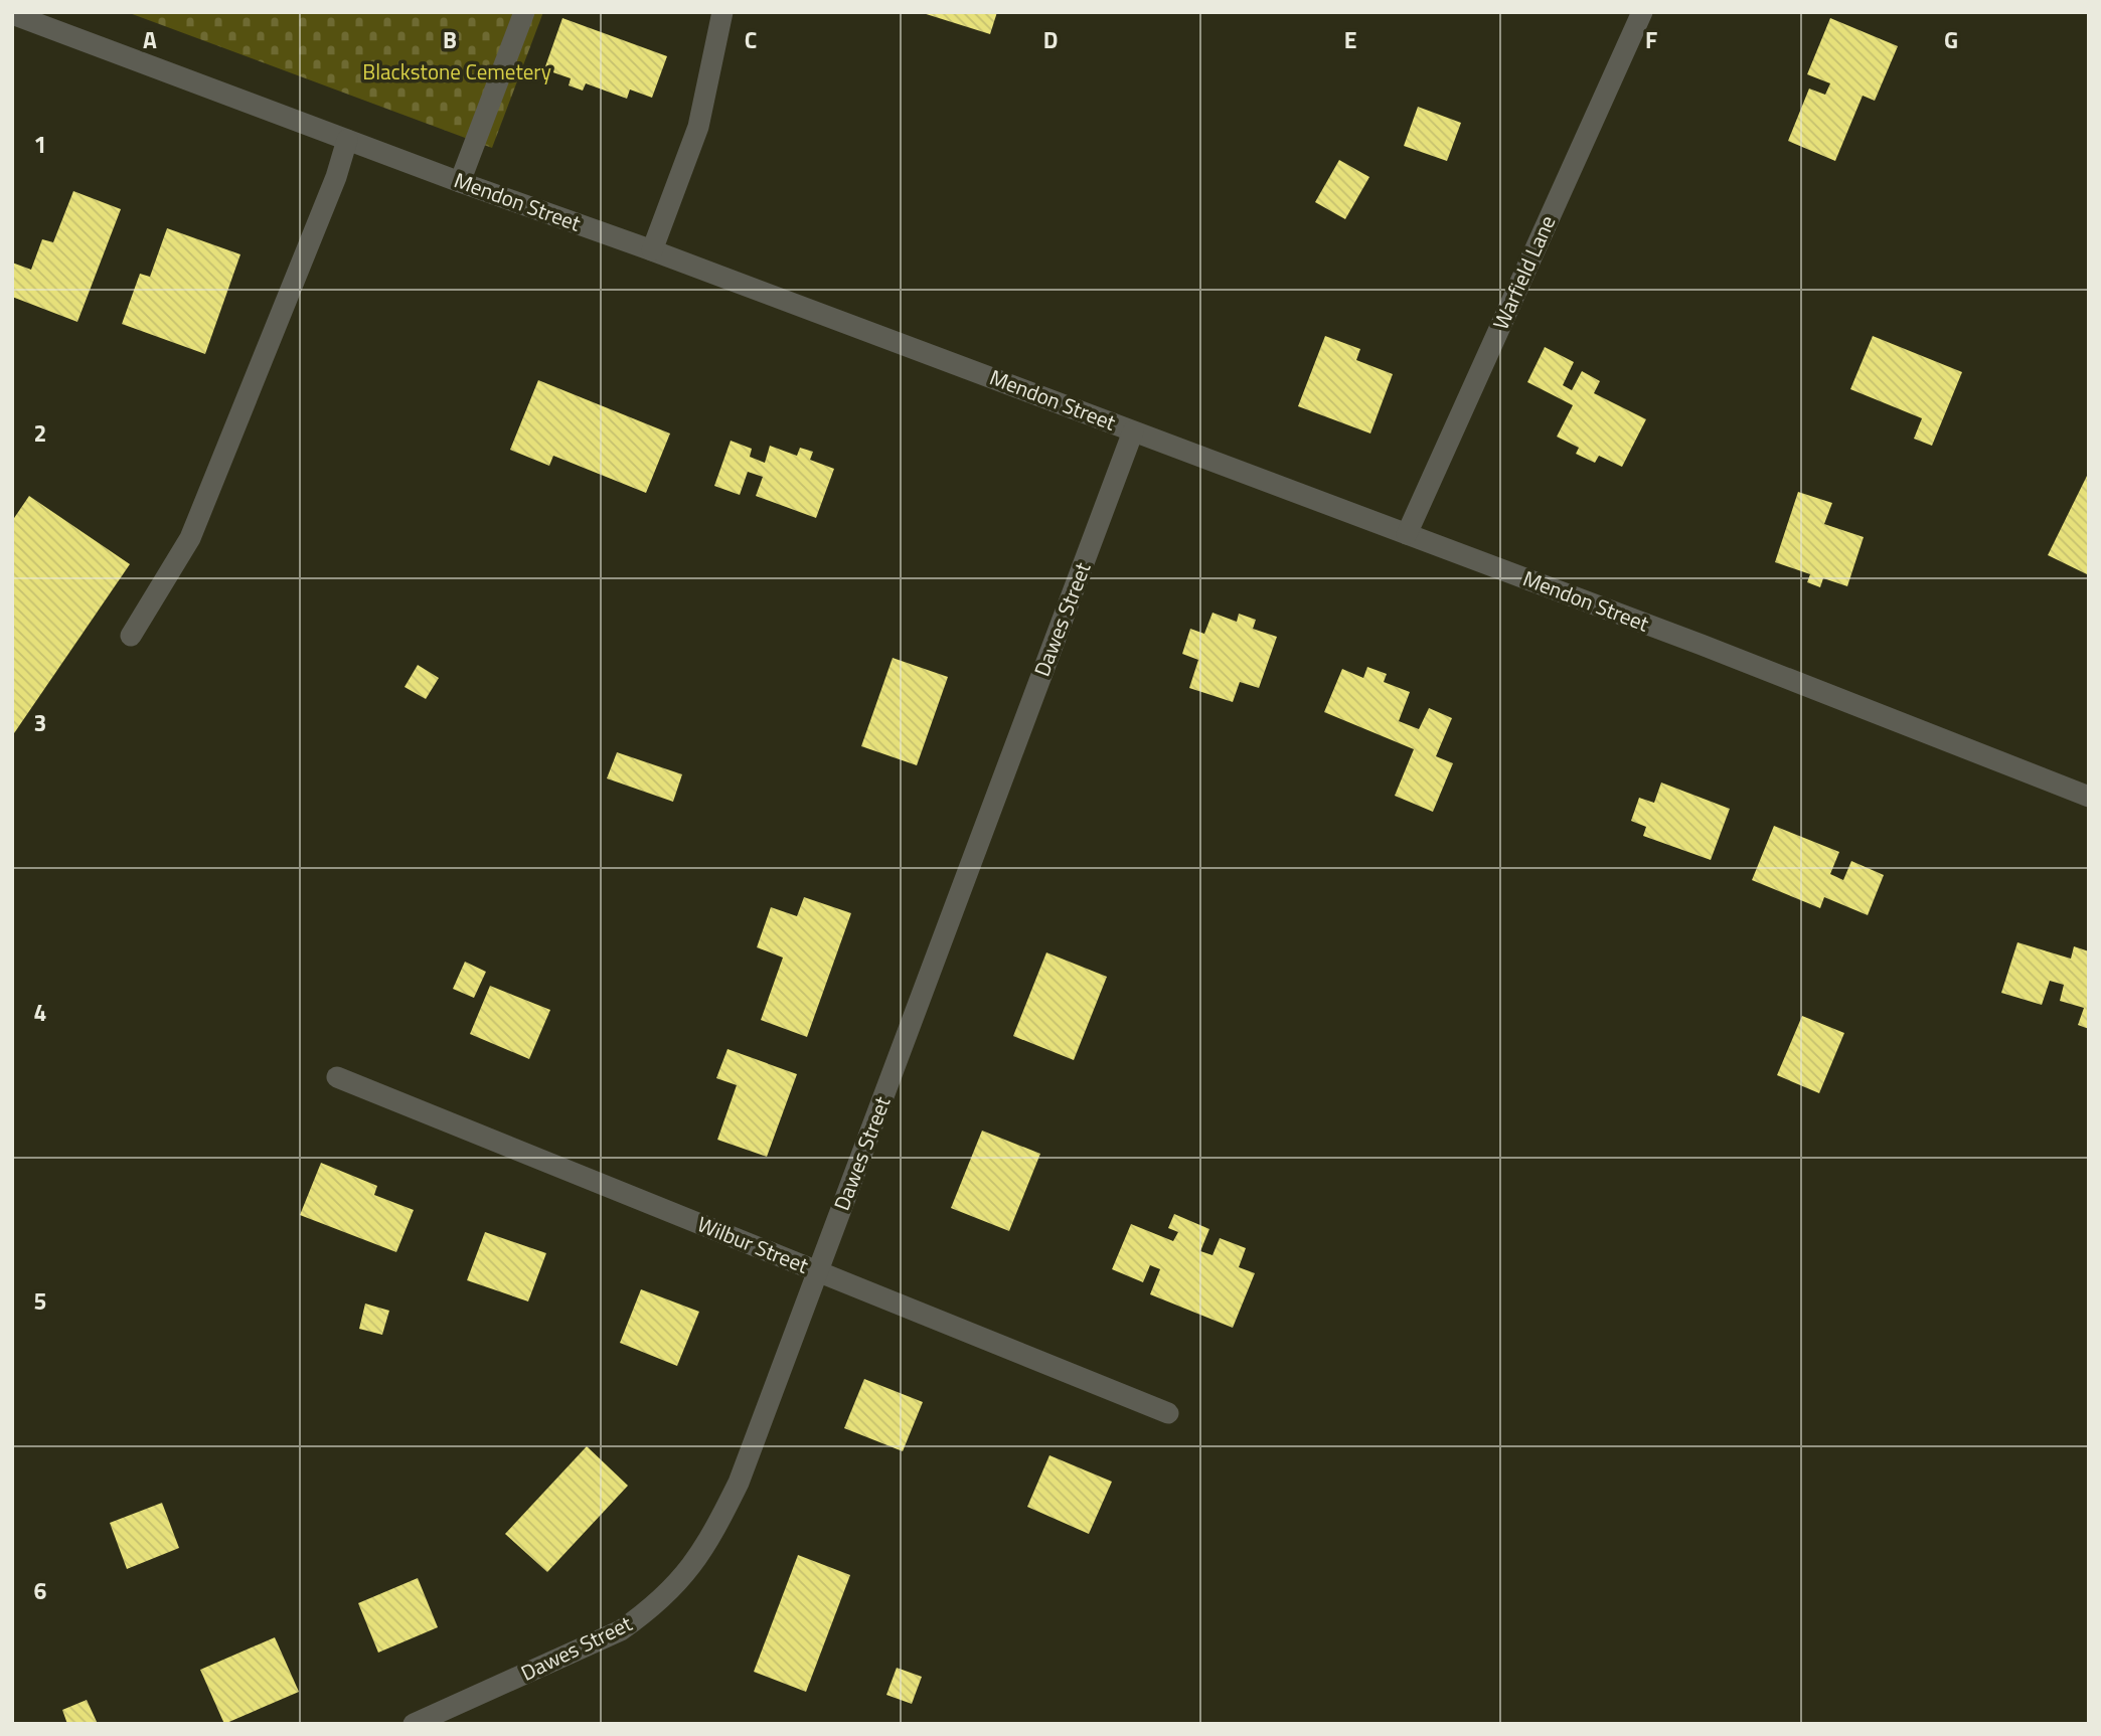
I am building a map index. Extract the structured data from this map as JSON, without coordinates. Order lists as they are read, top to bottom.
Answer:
{
  "streets": {
    "street": [
      "Mendon Street",
      "Warfield Lane",
      "Dawes Street",
      "Wilbur Street"
    ]
  },
  "crossings": [
    ["Mendon Street", "Warfield Lane"],
    ["Mendon Street", "Dawes Street"],
    ["Dawes Street", "Wilbur Street"]
  ],
  "parks": ["Blackstone Cemetery"],
  "grid": {
    "columns": [
      "A",
      "B",
      "C",
      "D",
      "E",
      "F",
      "G"
    ],
    "rows": [
      "1",
      "2",
      "3",
      "4",
      "5",
      "6"
    ]
  }
}
